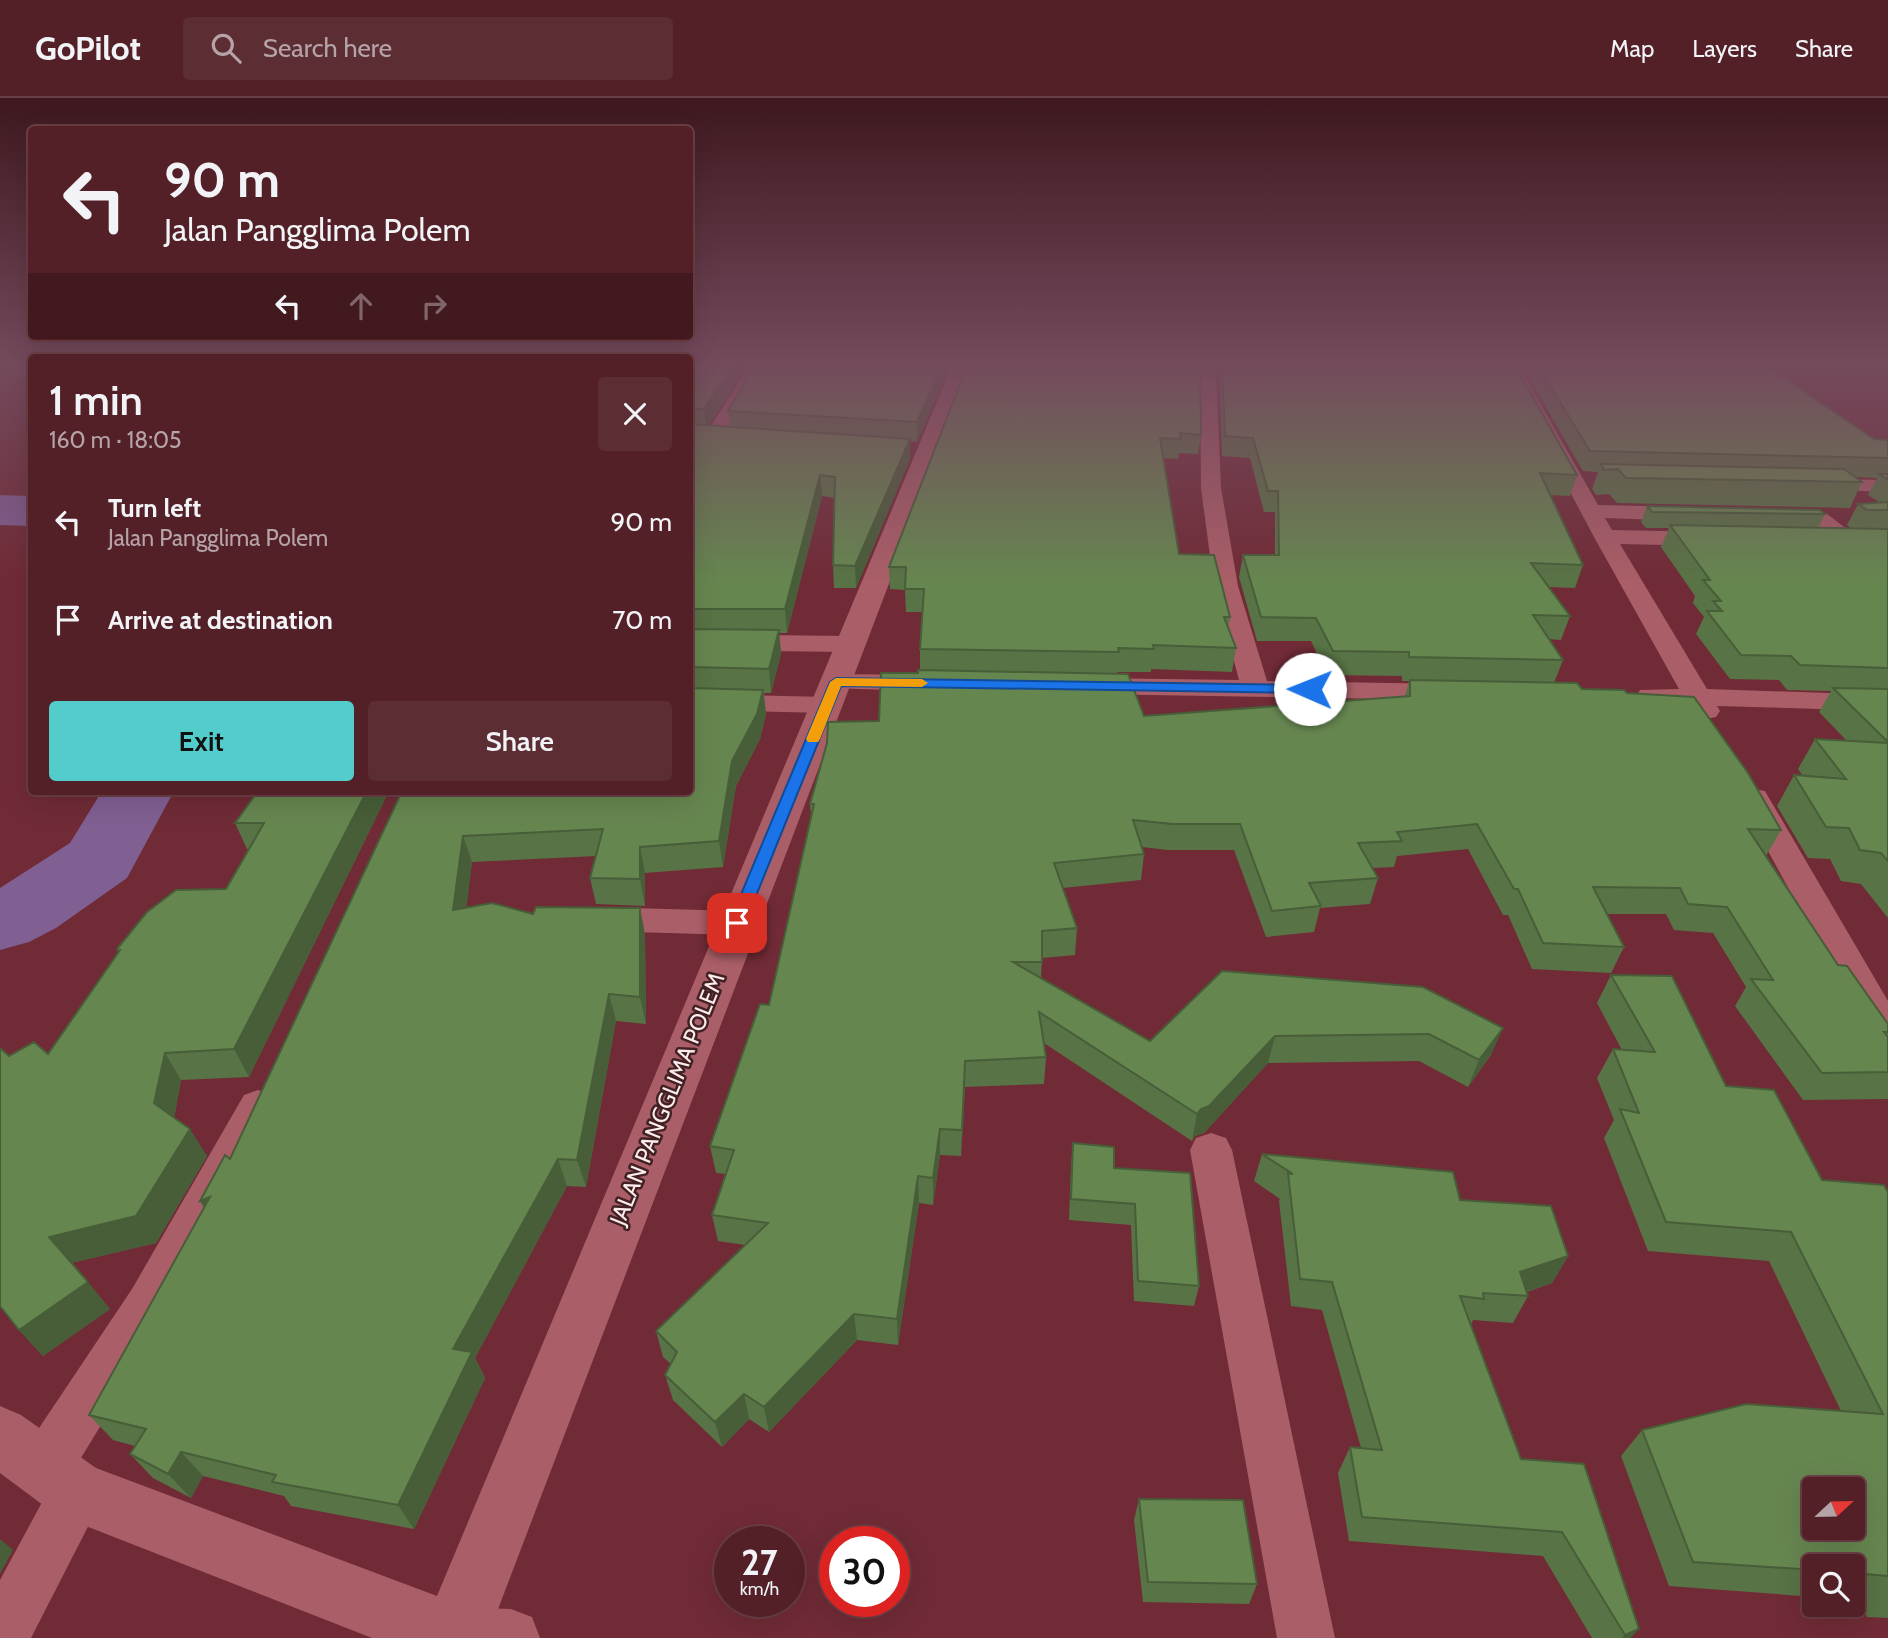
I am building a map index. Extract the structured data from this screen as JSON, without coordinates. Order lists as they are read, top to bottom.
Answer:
{
  "streets": {
    "street": ["JALAN PANGGLIMA POLEM"]
  },
  "north": "right",
  "page": {
    "header": "GoPilot",
    "search": "Search here",
    "nav": ["Map", "Layers", "Share"],
    "turn": ["90 m", "Jalan Pangglima Polem"],
    "heading": ["1 min", "160 m · 18:05"],
    "list": [
      {
        "name": "Turn left",
        "note": "Jalan Pangglima Polem",
        "value": "90 m"
      },
      {
        "name": "Arrive at destination",
        "value": "70 m"
      }
    ],
    "buttons": ["Exit", "Share"],
    "speed": "27 km/h",
    "limit": "30"
  }
}
